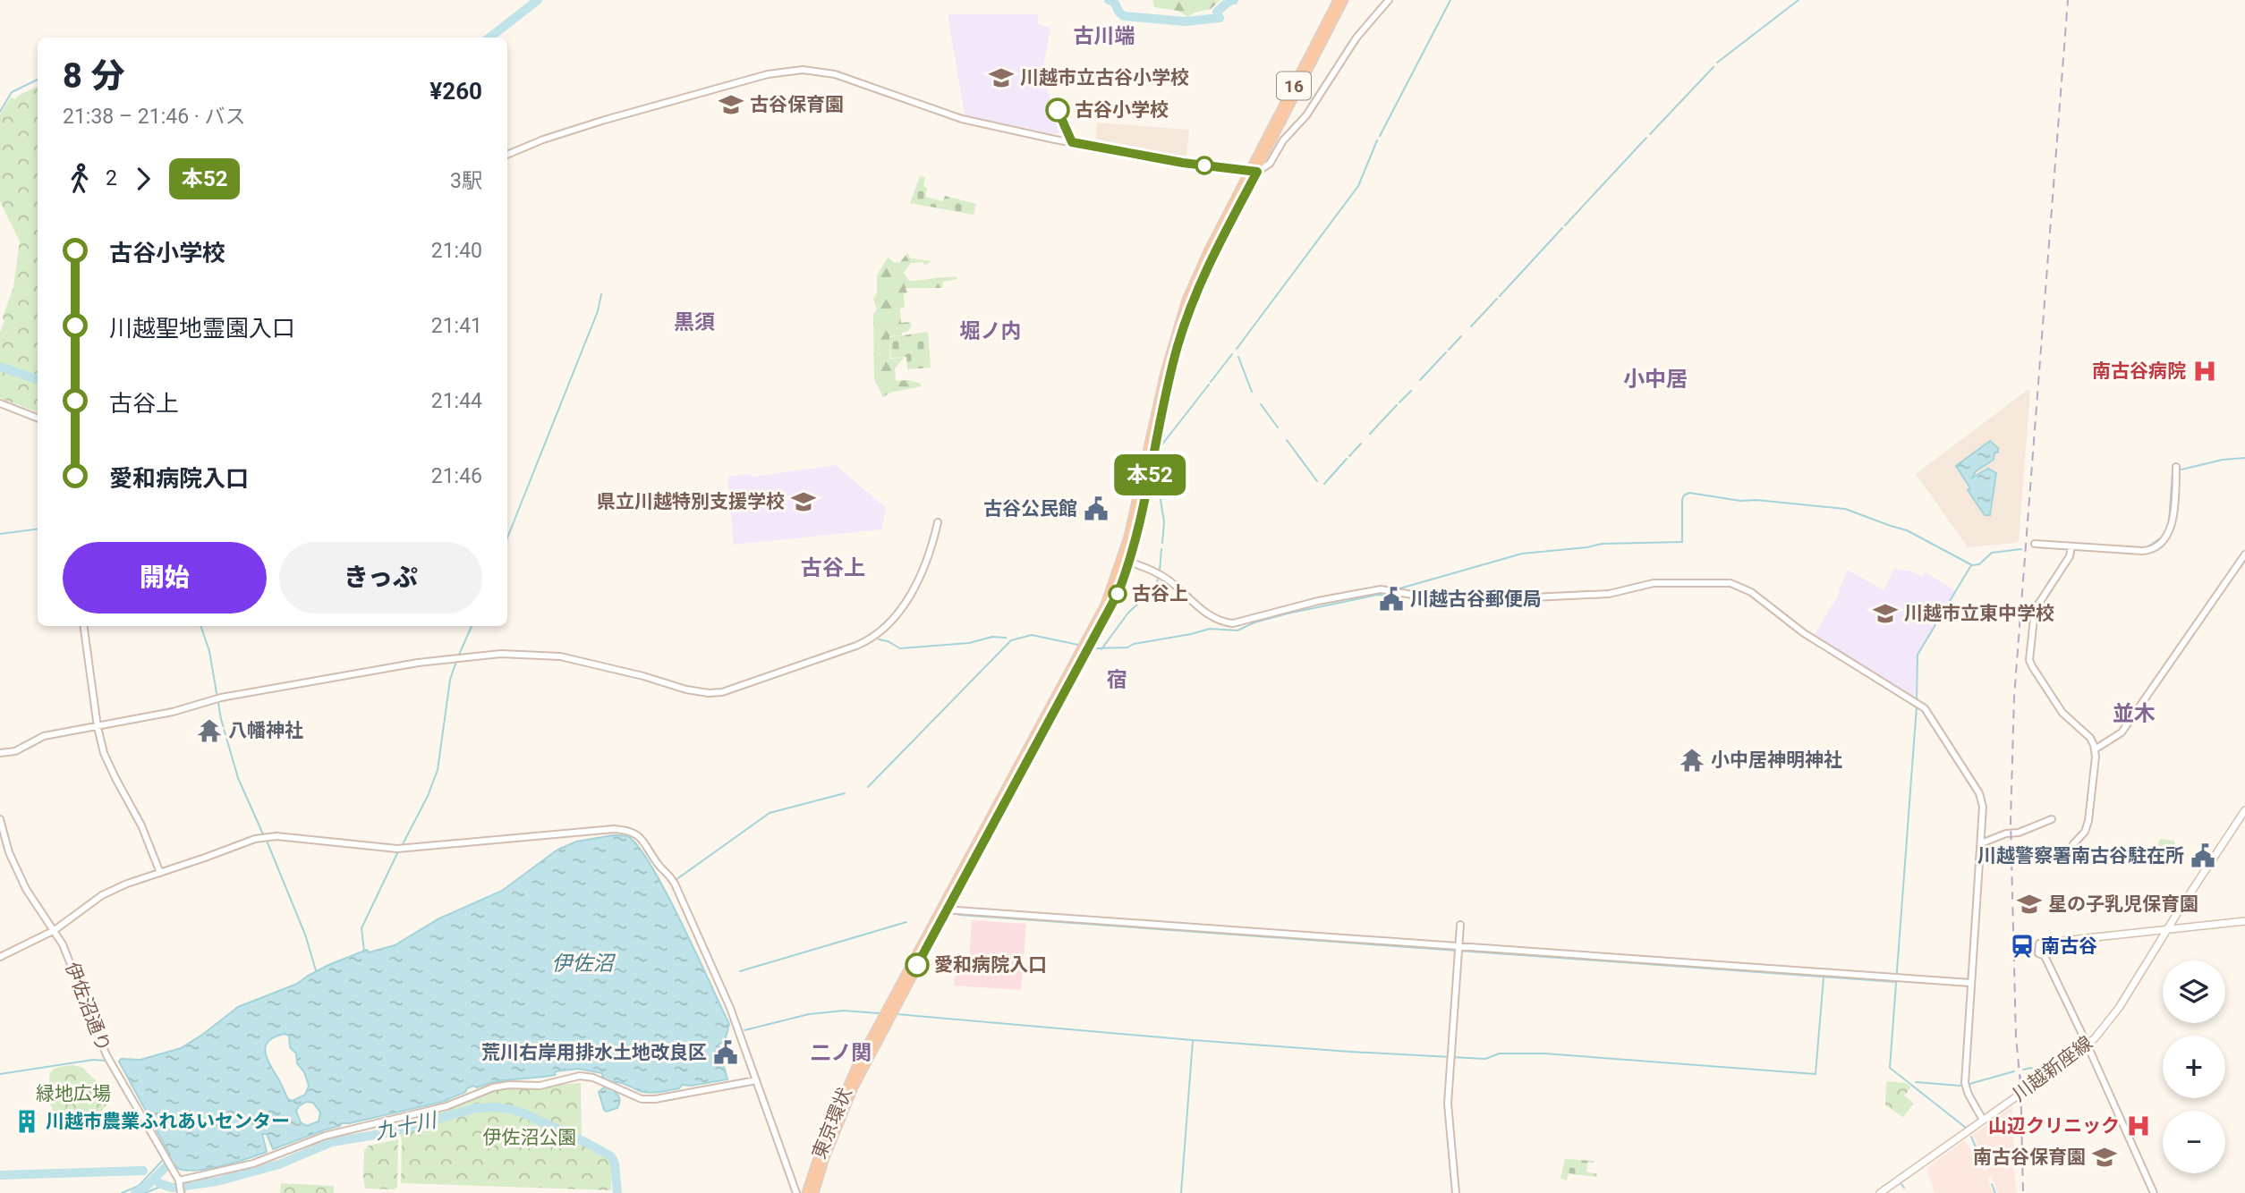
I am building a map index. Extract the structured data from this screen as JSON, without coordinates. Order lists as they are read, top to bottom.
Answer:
{
  "streets": {
    "highway": ["16", "東京環状"],
    "main road": ["川越新座線"],
    "street": ["伊佐沼通り"]
  },
  "districts": [
    "古川端",
    "黒須",
    "堀ノ内",
    "小中居",
    "古谷上",
    "宿",
    "並木",
    "二ノ関"
  ],
  "water": ["伊佐沼", "九十川"],
  "parks": ["緑地広場", "伊佐沼公園"],
  "places": {
    "school or university": [
      "川越市立古谷小学校",
      "古谷保育園",
      "県立川越特別支援学校",
      "川越市立東中学校",
      "星の子乳児保育園",
      "南古谷保育園"
    ],
    "other": ["古谷小学校", "古谷上", "愛和病院入口"],
    "hospital": ["南古谷病院", "山辺クリニック"],
    "public building": [
      "古谷公民館",
      "川越古谷郵便局",
      "川越警察署南古谷駐在所",
      "荒川右岸用排水土地改良区"
    ],
    "temple": ["八幡神社", "小中居神明神社"],
    "station": ["南古谷"],
    "building": ["川越市農業ふれあいセンター"]
  },
  "lines": ["bus line 本52"],
  "page": {
    "on_map": "本52",
    "heading": ["8 分", "21:38 – 21:46 · バス", "¥260"],
    "legs": ["2", "本52", "3駅"],
    "list": [
      {
        "name": "古谷小学校",
        "value": "21:40"
      },
      {
        "name": "川越聖地霊園入口",
        "value": "21:41"
      },
      {
        "name": "古谷上",
        "value": "21:44"
      },
      {
        "name": "愛和病院入口",
        "value": "21:46"
      }
    ],
    "buttons": ["開始", "きっぷ"],
    "map_buttons": ["+", "−"]
  }
}
